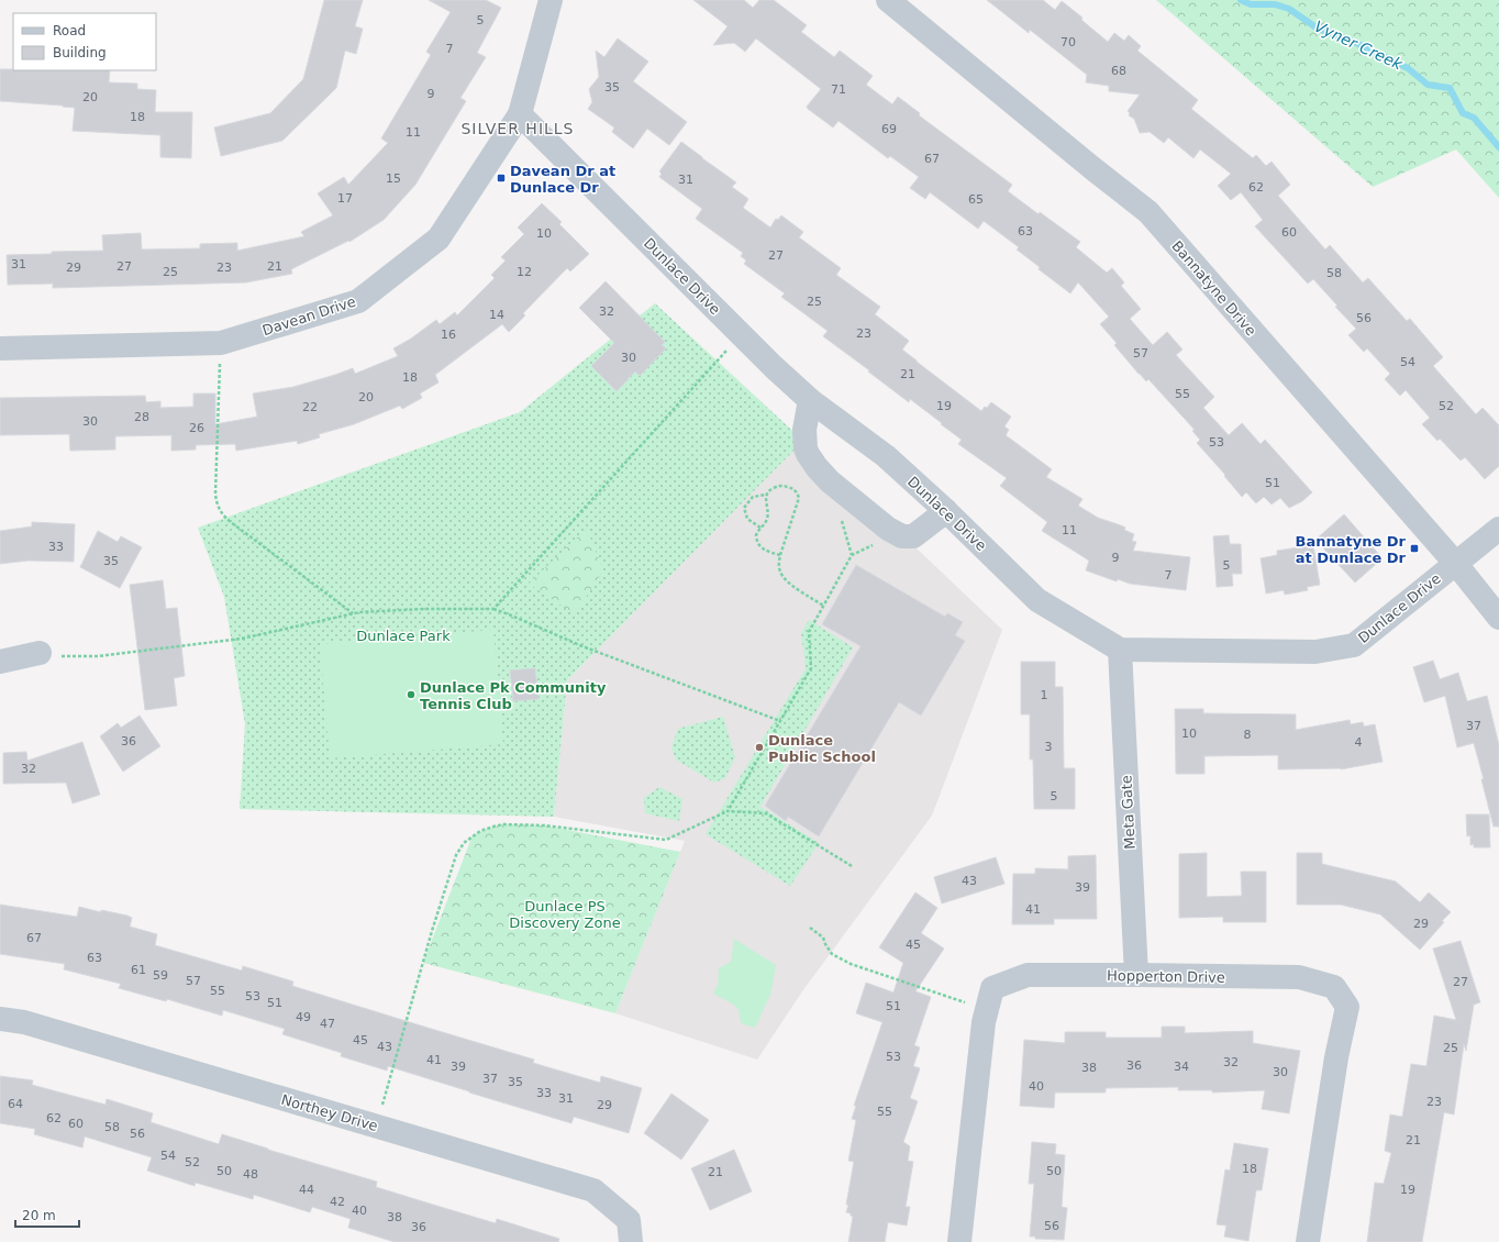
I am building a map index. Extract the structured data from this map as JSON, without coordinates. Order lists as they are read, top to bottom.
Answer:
{
  "streets": {
    "street": [
      "Dunlace Drive",
      "Bannatyne Drive",
      "Davean Drive",
      "Meta Gate",
      "Hopperton Drive",
      "Northey Drive"
    ]
  },
  "crossings": [
    ["Dunlace Drive", "Bannatyne Drive"],
    ["Dunlace Drive", "Davean Drive"],
    ["Dunlace Drive", "Meta Gate"],
    ["Meta Gate", "Hopperton Drive"]
  ],
  "districts": ["SILVER HILLS"],
  "water": ["Vyner Creek"],
  "parks": ["Dunlace Park", "Dunlace PS Discovery Zone"],
  "places": {
    "transit": ["Davean Dr at Dunlace Dr", "Bannatyne Dr at Dunlace Dr"],
    "other": ["Dunlace Pk Community Tennis Club", "Dunlace Public School"]
  },
  "house_numbers": [
    "5",
    "70",
    "7",
    "68",
    "35",
    "71",
    "9",
    "20",
    "18",
    "69",
    "11",
    "67",
    "15",
    "31",
    "62",
    "17",
    "65",
    "63",
    "60",
    "10",
    "27",
    "31",
    "27",
    "21",
    "29",
    "23",
    "25",
    "12",
    "58",
    "25",
    "32",
    "14",
    "56",
    "23",
    "16",
    "57",
    "30",
    "54",
    "21",
    "18",
    "55",
    "20",
    "19",
    "52",
    "22",
    "28",
    "30",
    "26",
    "53",
    "51",
    "11",
    "33",
    "9",
    "35",
    "5",
    "7",
    "1",
    "37",
    "10",
    "8",
    "36",
    "4",
    "3",
    "32",
    "5",
    "43",
    "39",
    "41",
    "29",
    "67",
    "45",
    "63",
    "61",
    "59",
    "57",
    "27",
    "55",
    "53",
    "51",
    "51",
    "49",
    "47",
    "45",
    "43",
    "25",
    "53",
    "41",
    "32",
    "36",
    "39",
    "34",
    "38",
    "30",
    "37",
    "35",
    "40",
    "33",
    "31",
    "23",
    "64",
    "29",
    "55",
    "62",
    "60",
    "58",
    "56",
    "21",
    "54",
    "52",
    "18",
    "50",
    "50",
    "21",
    "48",
    "44",
    "19",
    "42",
    "40",
    "38",
    "56",
    "36"
  ],
  "legend": ["Road", "Building"],
  "scale_bar": "20 m"
}
